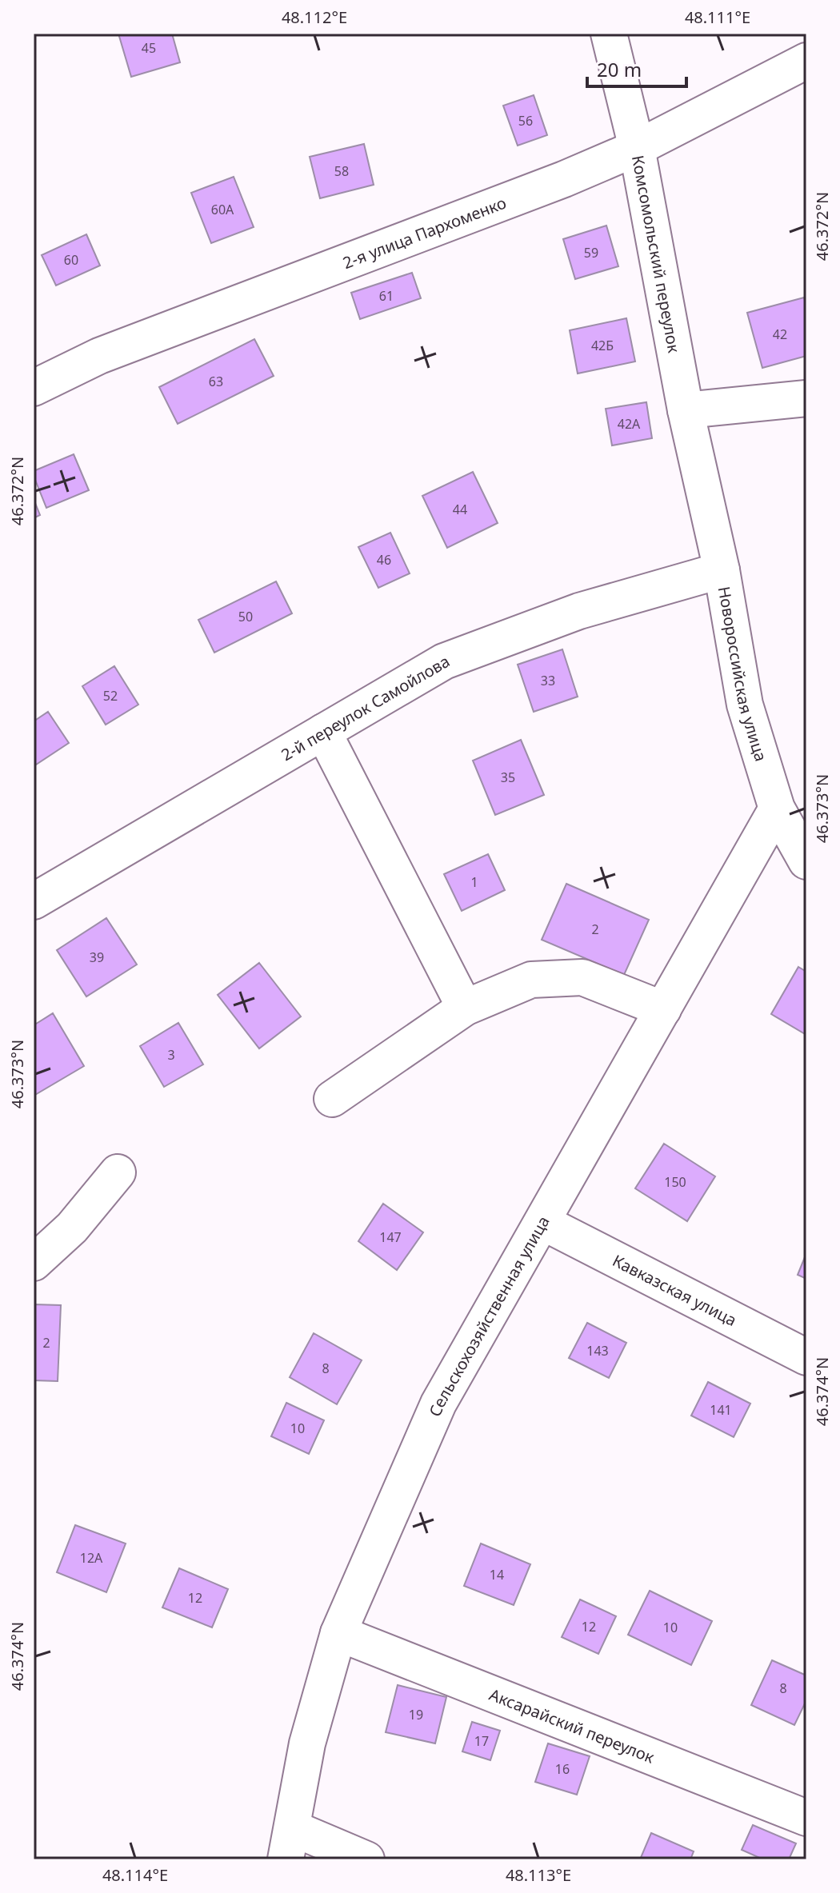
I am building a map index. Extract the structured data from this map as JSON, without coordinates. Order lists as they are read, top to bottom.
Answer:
{
  "streets": {
    "street": [
      "2-я улица Пархоменко",
      "Комсомольский переулок",
      "Новороссийская улица",
      "2-й переулок Самойлова",
      "Кавказская улица",
      "Сельскохозяйственная улица",
      "Аксарайский переулок"
    ]
  },
  "crossings": [
    ["2-я улица Пархоменко", "Комсомольский переулок"],
    ["Комсомольский переулок", "Новороссийская улица"],
    ["Новороссийская улица", "2-й переулок Самойлова"],
    ["Новороссийская улица", "Сельскохозяйственная улица"],
    ["Кавказская улица", "Сельскохозяйственная улица"],
    ["Сельскохозяйственная улица", "Аксарайский переулок"]
  ],
  "house_numbers": [
    "45",
    "56",
    "58",
    "60А",
    "59",
    "60",
    "61",
    "42",
    "42Б",
    "63",
    "42А",
    "44",
    "46",
    "50",
    "33",
    "52",
    "35",
    "1",
    "2",
    "39",
    "3",
    "150",
    "147",
    "2",
    "143",
    "8",
    "141",
    "10",
    "12А",
    "14",
    "12",
    "12",
    "10",
    "8",
    "19",
    "17",
    "16"
  ],
  "scale_bar": "20 m",
  "coordinates": [
    "48.112°E",
    "48.111°E",
    "46.372°N",
    "46.373°N",
    "46.374°N",
    "48.114°E",
    "48.113°E"
  ]
}
